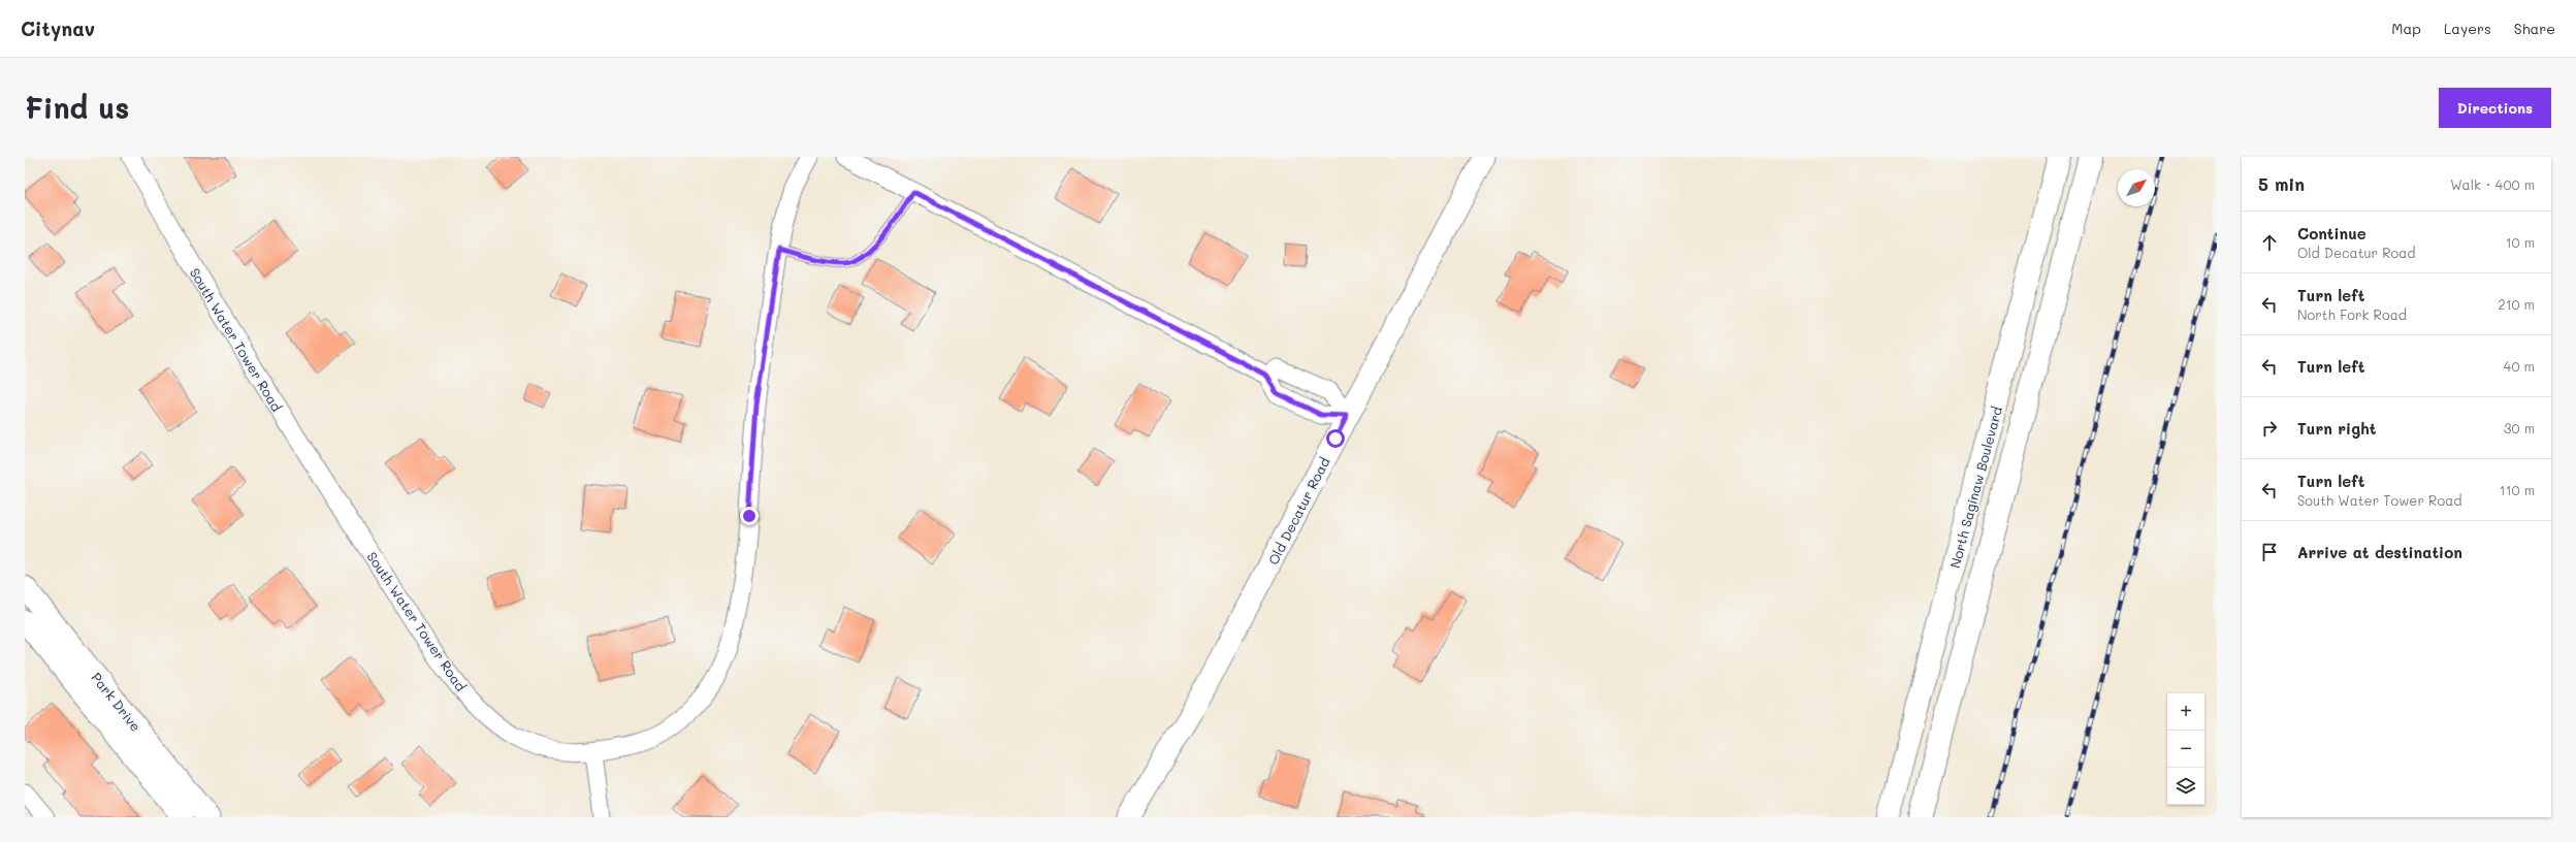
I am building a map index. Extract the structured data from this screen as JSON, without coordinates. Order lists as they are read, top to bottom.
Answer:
{
  "streets": {
    "main road": ["North Saginaw Boulevard"],
    "street": ["South Water Tower Road", "Old Decatur Road", "Park Drive"]
  },
  "north": "top right",
  "page": {
    "header": "Citynav",
    "nav": ["Map", "Layers", "Share"],
    "buttons": "Directions",
    "title": "Find us",
    "heading": ["5 min", "Walk · 400 m"],
    "list": [
      ["Continue", "Old Decatur Road", "10 m"],
      ["Turn left", "North Fork Road", "210 m"],
      ["Turn left", "40 m"],
      ["Turn right", "30 m"],
      ["Turn left", "South Water Tower Road", "110 m"],
      "Arrive at destination"
    ],
    "map_buttons": ["+", "−"]
  }
}
